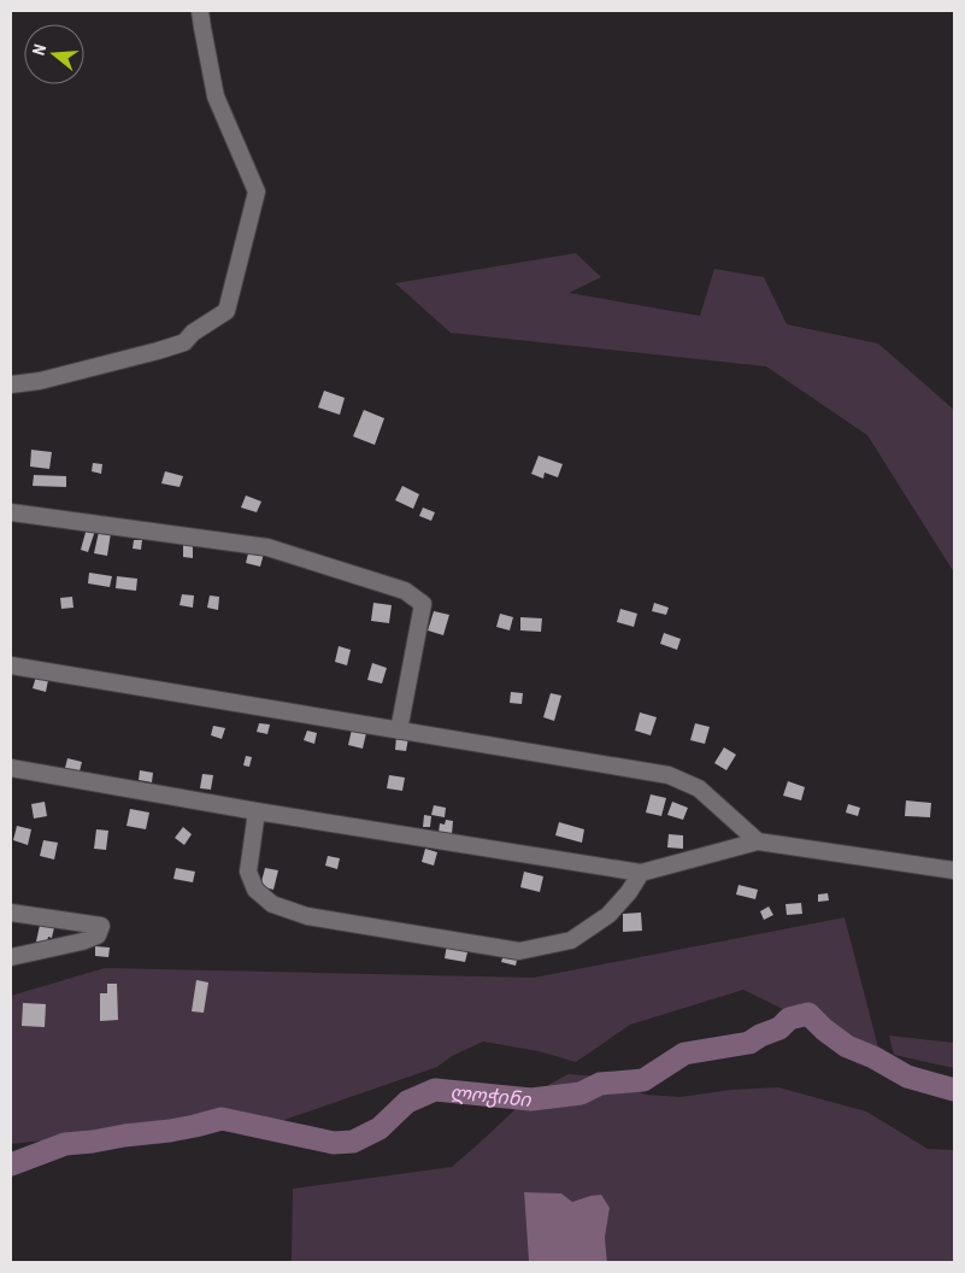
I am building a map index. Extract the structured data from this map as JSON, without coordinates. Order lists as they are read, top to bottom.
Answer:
{
  "water": ["ლოჭინი"],
  "north": "left"
}
